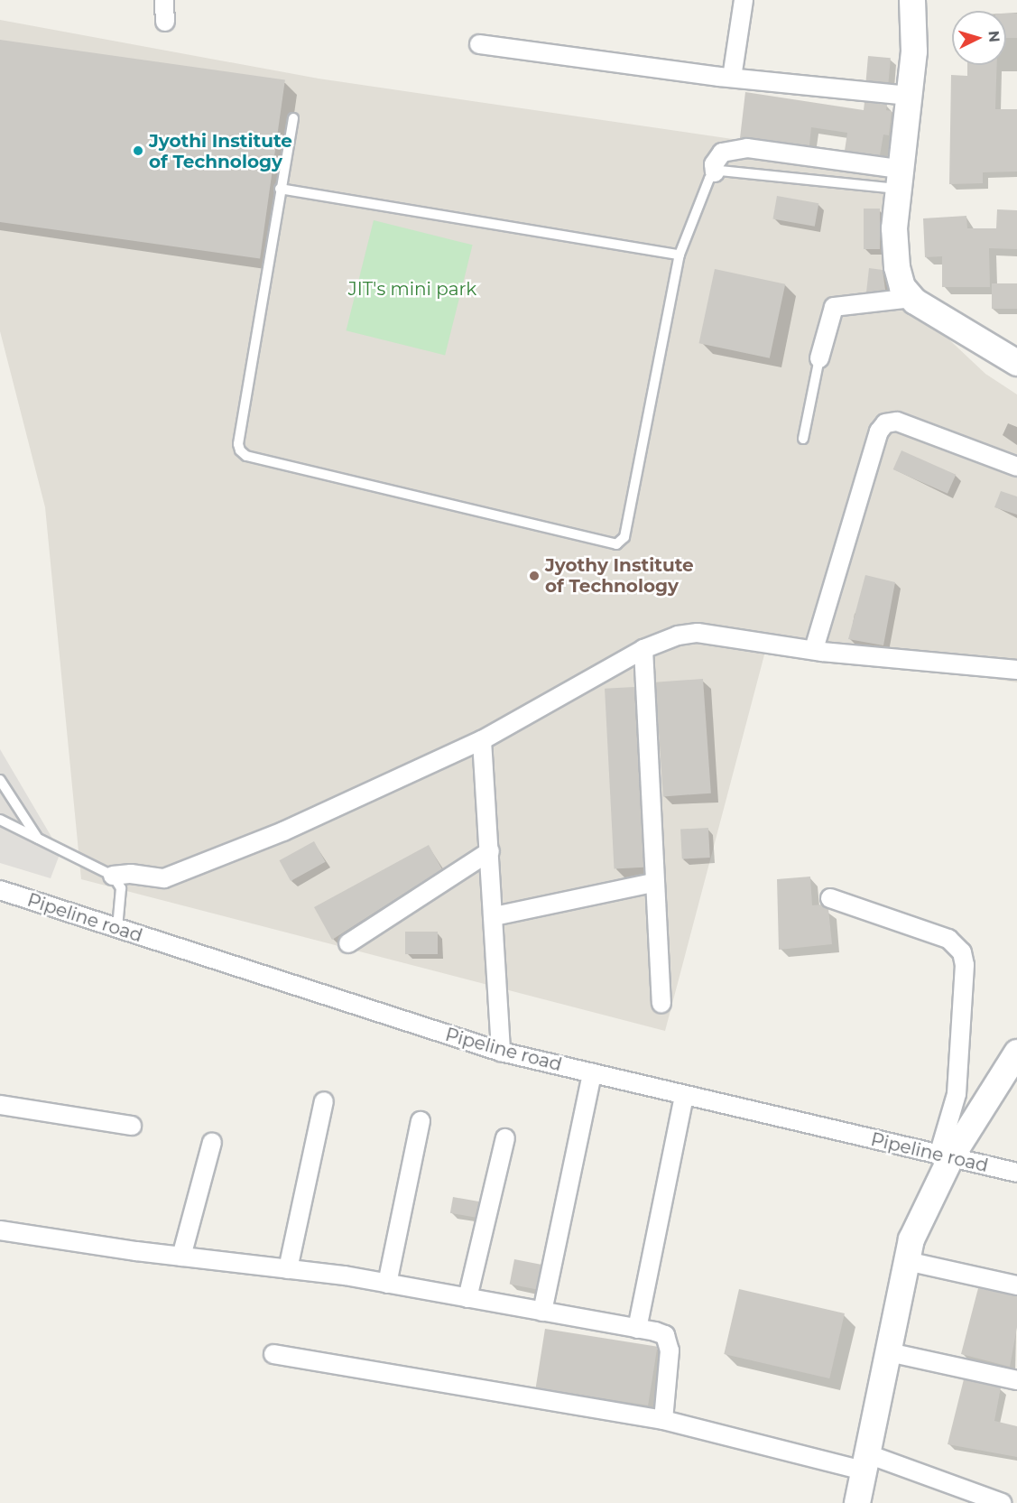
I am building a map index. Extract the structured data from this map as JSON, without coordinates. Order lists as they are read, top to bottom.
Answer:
{
  "streets": {
    "street": ["Pipeline road"]
  },
  "parks": ["JIT's mini park"],
  "places": ["Jyothi Institute of Technology", "Jyothy Institute of Technology"],
  "north": "right"
}
